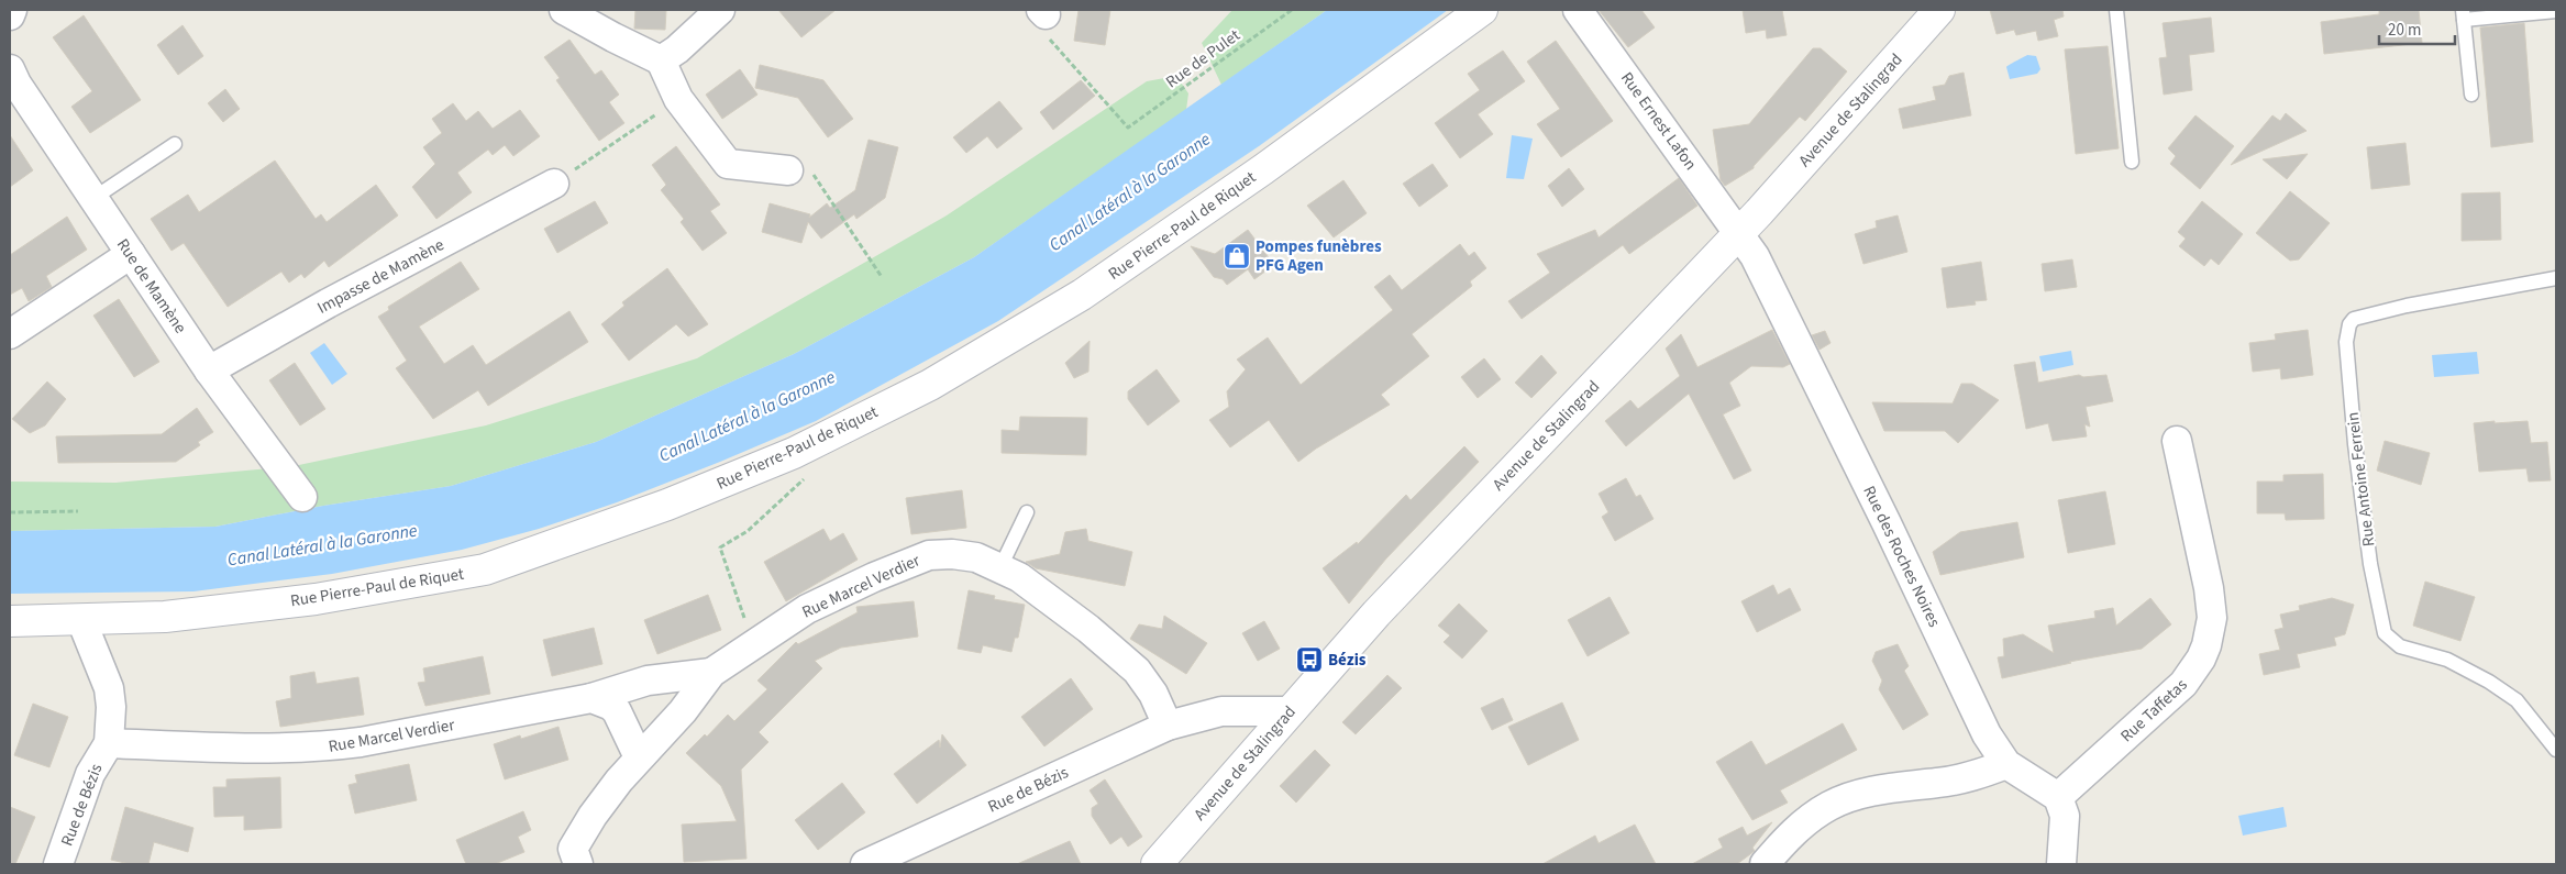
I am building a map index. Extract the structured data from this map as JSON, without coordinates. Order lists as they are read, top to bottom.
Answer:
{
  "streets": {
    "street": [
      "Avenue de Stalingrad",
      "Rue Ernest Lafon",
      "Rue Pierre-Paul de Riquet",
      "Impasse de Mamène",
      "Rue de Mamène",
      "Rue des Roches Noires",
      "Rue Marcel Verdier",
      "Rue Taffetas",
      "Rue de Bézis"
    ],
    "lane": ["Rue Antoine Ferrein"],
    "path": ["Rue de Pulet"]
  },
  "crossings": [
    ["Avenue de Stalingrad", "Rue Ernest Lafon"],
    ["Avenue de Stalingrad", "Rue des Roches Noires"],
    ["Avenue de Stalingrad", "Rue de Bézis"],
    ["Rue Ernest Lafon", "Rue des Roches Noires"],
    ["Rue Pierre-Paul de Riquet", "Rue de Bézis"],
    ["Impasse de Mamène", "Rue de Mamène"],
    ["Rue des Roches Noires", "Rue Taffetas"],
    ["Rue Marcel Verdier", "Rue de Bézis"]
  ],
  "water": ["Canal Latéral à la Garonne"],
  "places": {
    "shop": ["Pompes funèbres PFG Agen"],
    "bus stop": ["Bézis"]
  },
  "scale_bar": "20 m"
}
